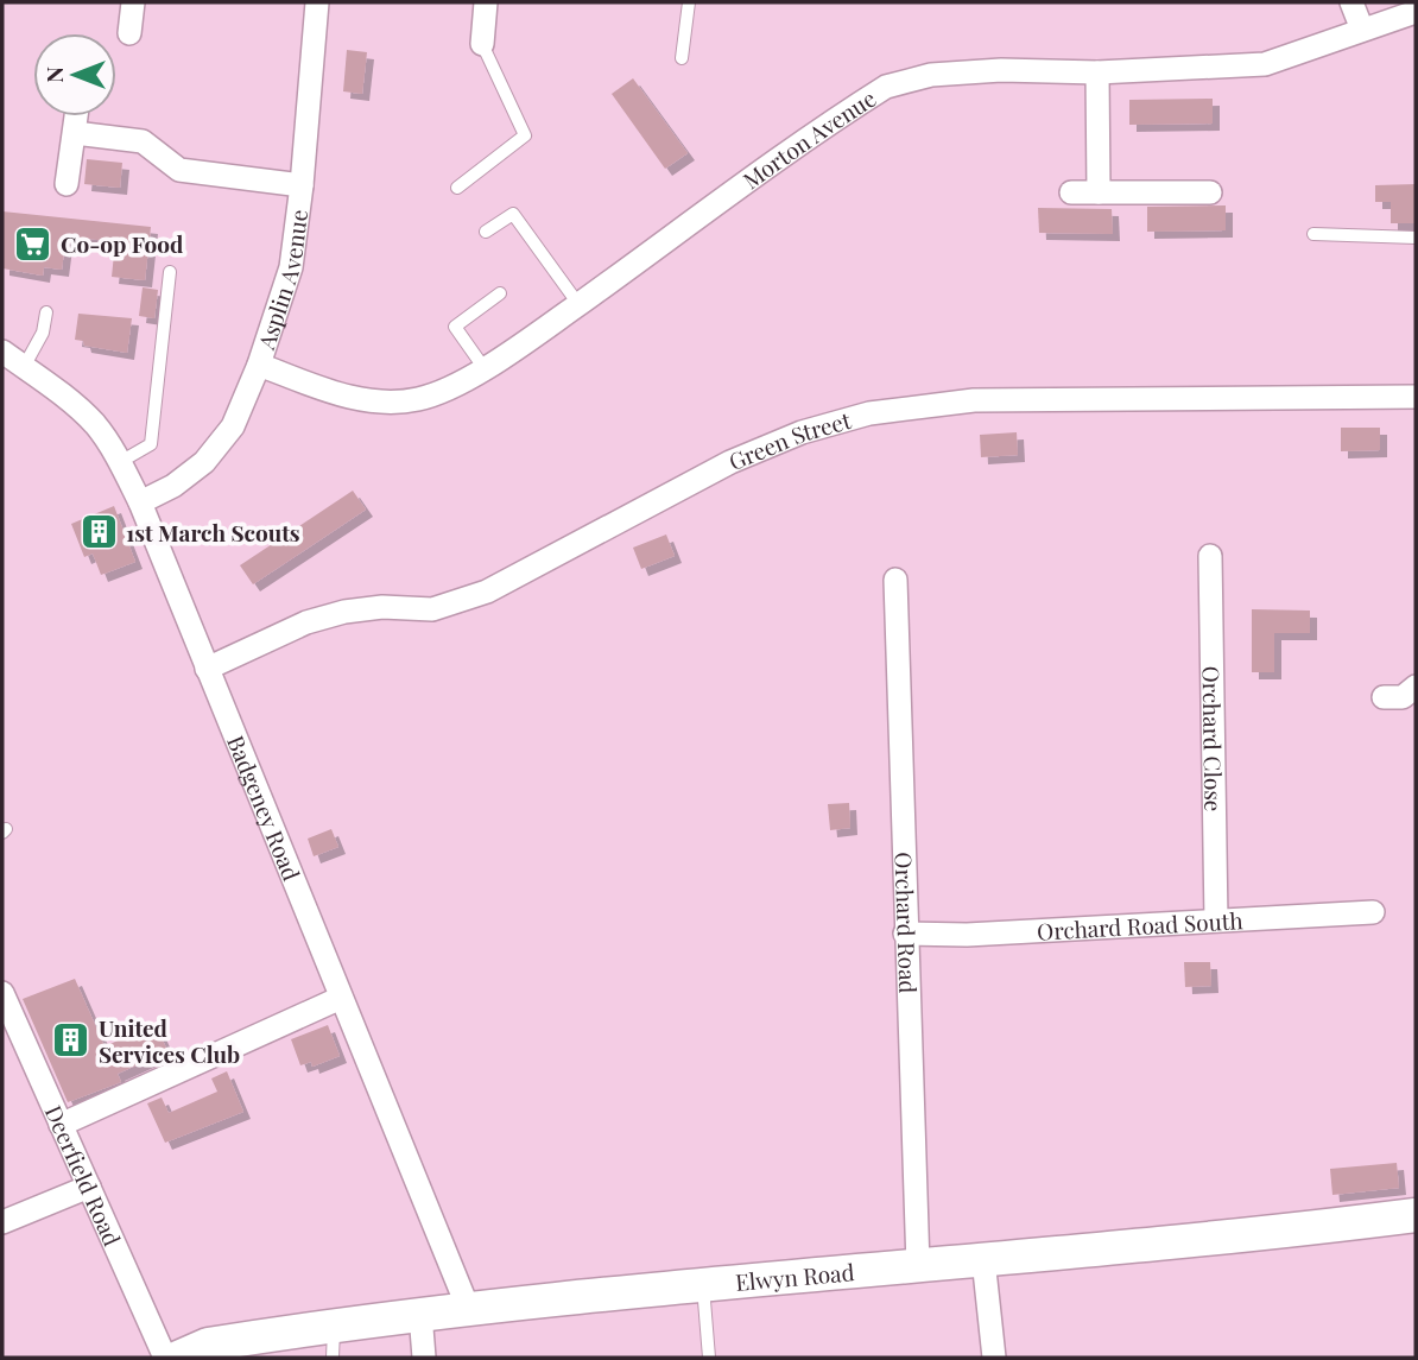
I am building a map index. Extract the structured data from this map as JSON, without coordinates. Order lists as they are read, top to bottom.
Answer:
{
  "streets": {
    "street": [
      "Morton Avenue",
      "Asplin Avenue",
      "Green Street",
      "Orchard Close",
      "Badgeney Road",
      "Orchard Road",
      "Orchard Road South",
      "Deerfield Road",
      "Elwyn Road"
    ]
  },
  "crossings": [
    ["Morton Avenue", "Asplin Avenue"],
    ["Asplin Avenue", "Badgeney Road"],
    ["Green Street", "Badgeney Road"],
    ["Orchard Close", "Orchard Road South"],
    ["Badgeney Road", "Elwyn Road"],
    ["Orchard Road", "Orchard Road South"],
    ["Orchard Road", "Elwyn Road"]
  ],
  "places": {
    "supermarket": ["Co-op Food"],
    "building": ["1st March Scouts", "United Services Club"]
  },
  "north": "left"
}
